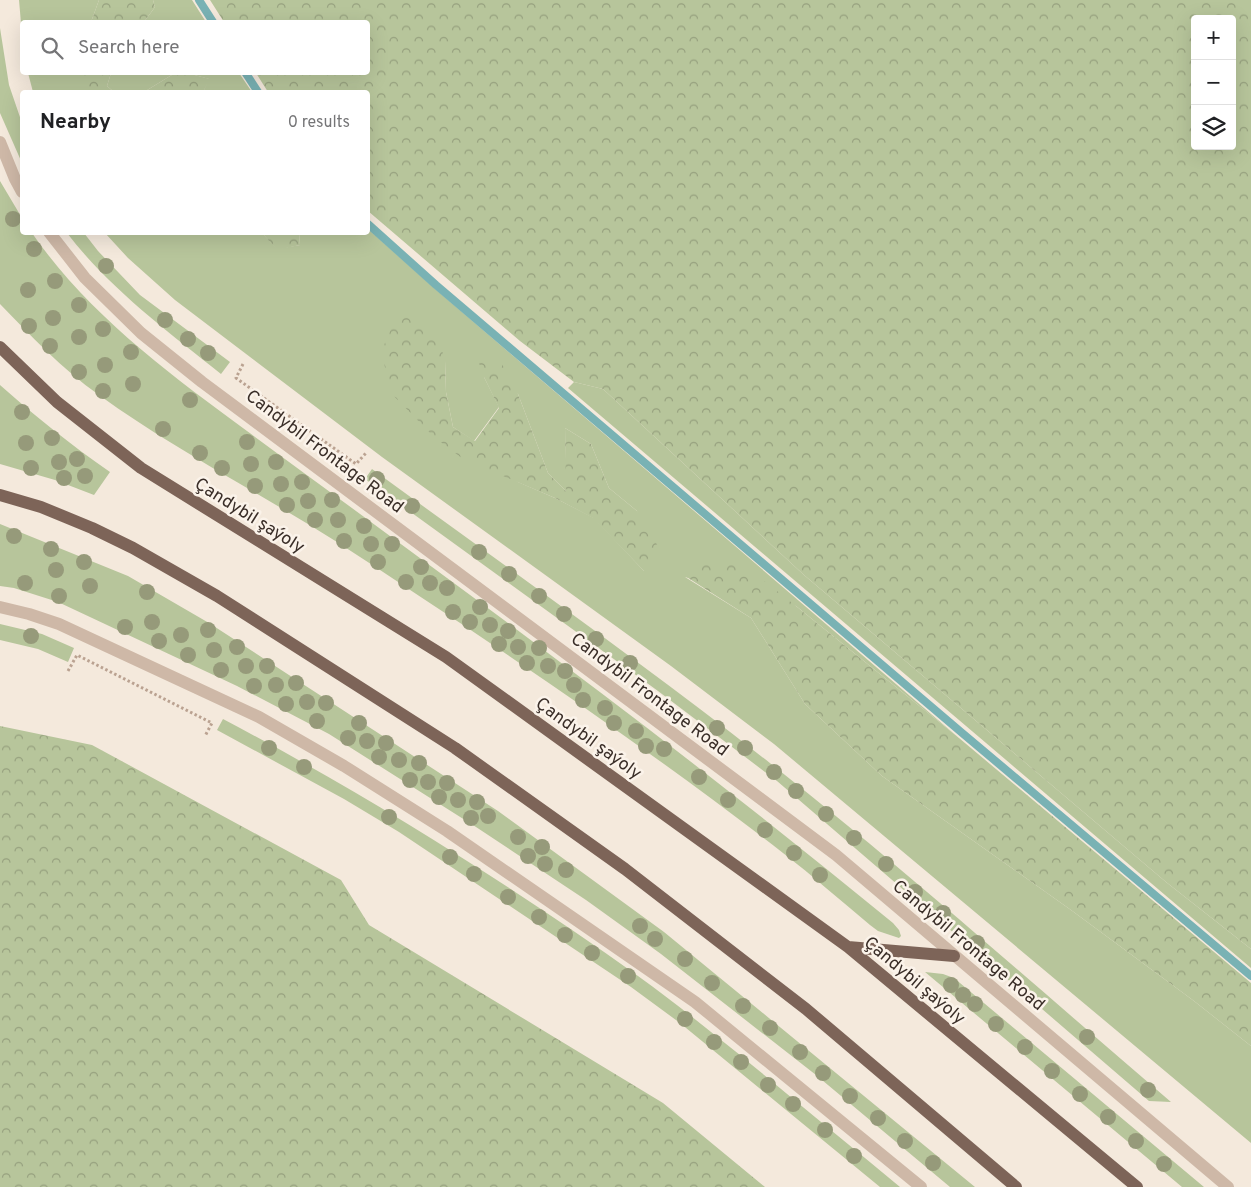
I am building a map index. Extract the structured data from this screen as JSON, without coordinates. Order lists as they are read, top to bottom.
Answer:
{
  "streets": {
    "main road": ["Çandybil şaýoly"],
    "street": ["Candybil Frontage Road"]
  },
  "page": {
    "map_buttons": ["+", "−"],
    "search": "Search here",
    "heading": ["Nearby", "0 results"]
  }
}
